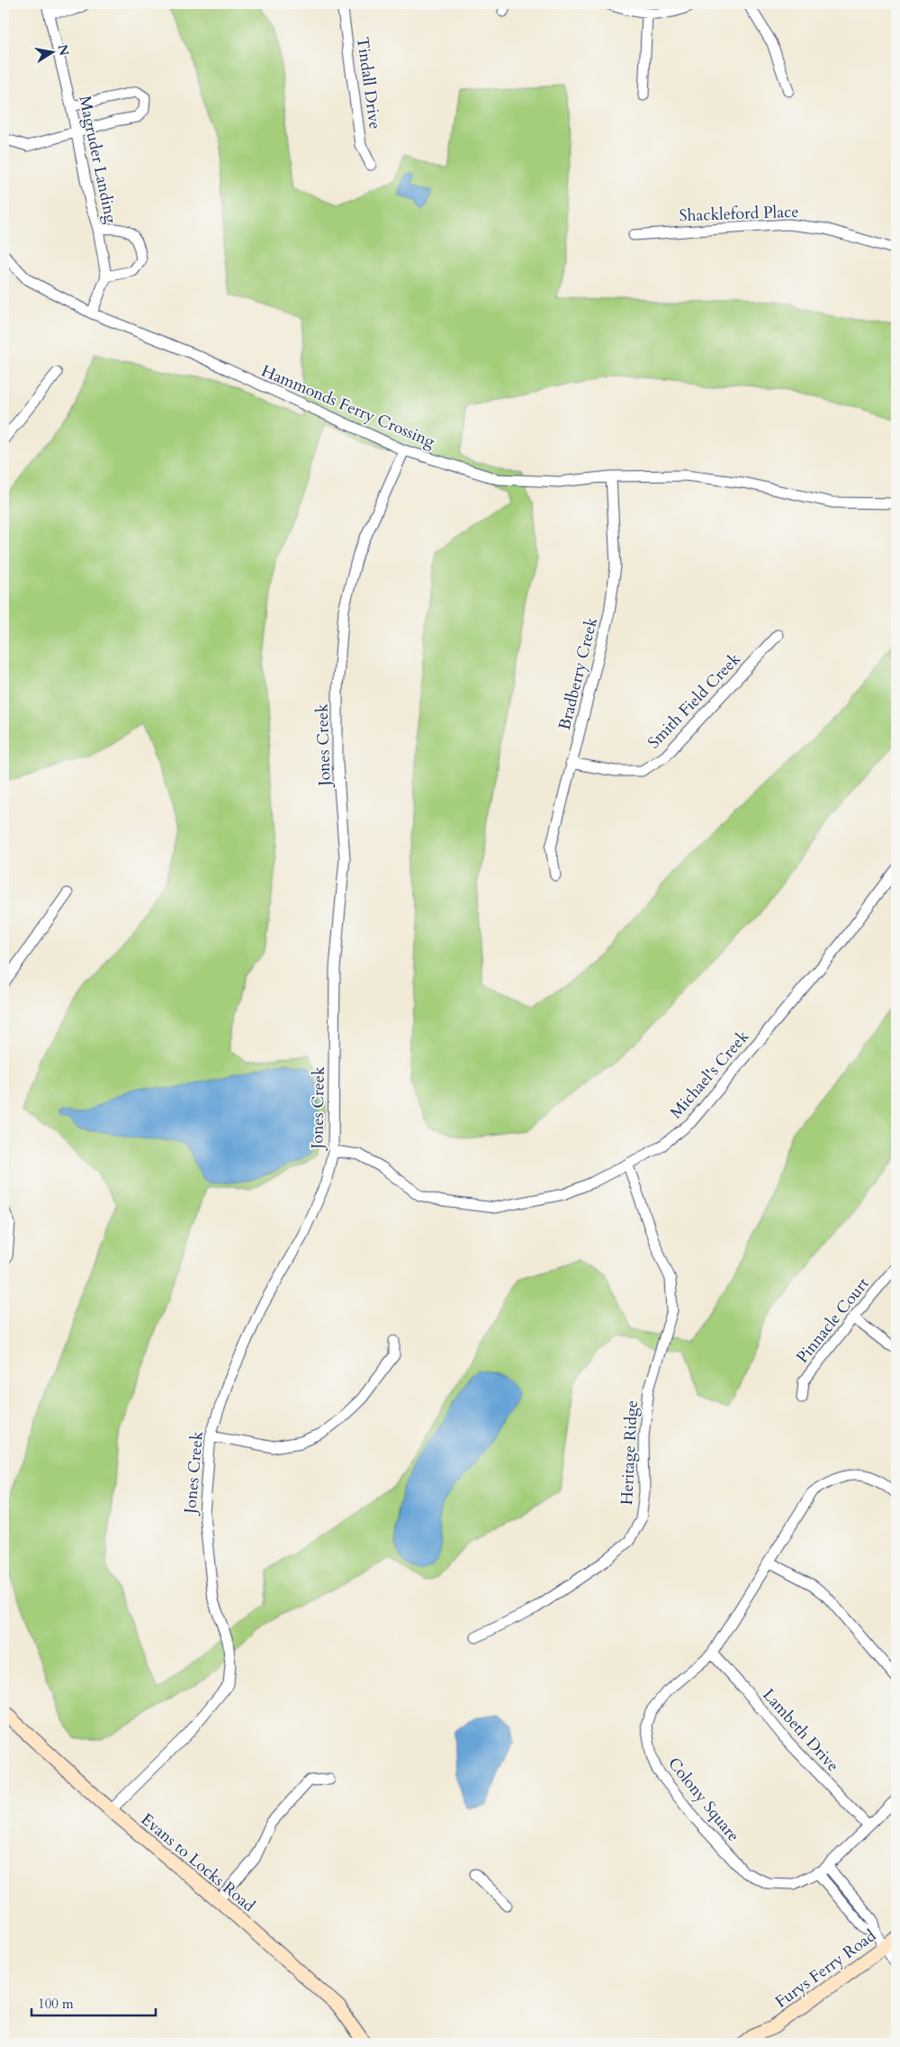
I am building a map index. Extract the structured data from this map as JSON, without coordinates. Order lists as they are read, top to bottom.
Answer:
{
  "streets": {
    "street": [
      "Tindall Drive",
      "Magruder Landing",
      "Shackleford Place",
      "Hammonds Ferry Crossing",
      "Bradberry Creek",
      "Smith Field Creek",
      "Jones Creek",
      "Michael's Creek",
      "Pinnacle Court",
      "Heritage Ridge",
      "Lambeth Drive",
      "Colony Square",
      "Evans to Locks Road",
      "Furys Ferry Road"
    ]
  },
  "crossings": [
    ["Hammonds Ferry Crossing", "Bradberry Creek"],
    ["Hammonds Ferry Crossing", "Jones Creek"],
    ["Bradberry Creek", "Smith Field Creek"],
    ["Jones Creek", "Michael's Creek"],
    ["Jones Creek", "Evans to Locks Road"],
    ["Michael's Creek", "Heritage Ridge"],
    ["Lambeth Drive", "Colony Square"]
  ],
  "scale_bar": "100 m",
  "north": "right"
}
